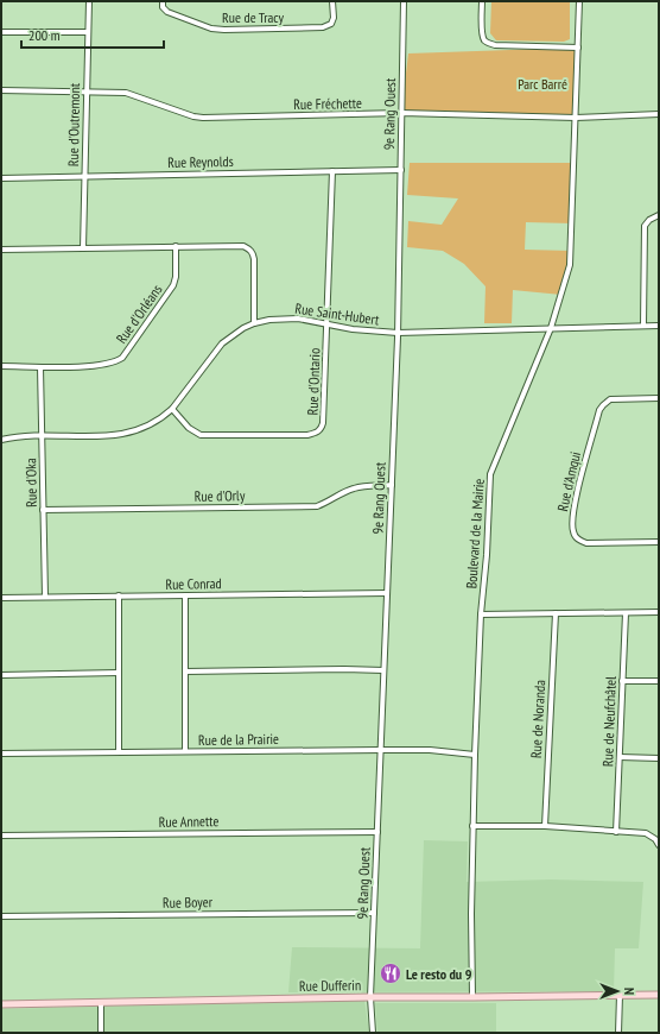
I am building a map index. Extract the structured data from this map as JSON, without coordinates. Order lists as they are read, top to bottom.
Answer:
{
  "streets": {
    "main road": ["Rue Dufferin"],
    "street": [
      "Rue de Tracy",
      "Rue Fréchette",
      "9e Rang Ouest",
      "Rue d'Outremont",
      "Rue Reynolds",
      "Rue d'Orléans",
      "Rue Saint-Hubert",
      "Rue d'Ontario",
      "Rue d'Amqui",
      "Rue d'Oka",
      "Rue d'Orly",
      "Boulevard de la Mairie",
      "Rue Conrad",
      "Rue de Noranda",
      "Rue de Neufchâtel",
      "Rue de la Prairie",
      "Rue Annette",
      "Rue Boyer"
    ]
  },
  "crossings": [
    ["Rue Fréchette", "9e Rang Ouest"],
    ["Rue Fréchette", "Rue d'Outremont"],
    ["Rue Fréchette", "Boulevard de la Mairie"],
    ["9e Rang Ouest", "Rue Reynolds"],
    ["9e Rang Ouest", "Rue Saint-Hubert"],
    ["9e Rang Ouest", "Rue d'Orly"],
    ["9e Rang Ouest", "Rue Conrad"],
    ["9e Rang Ouest", "Rue de la Prairie"],
    ["9e Rang Ouest", "Rue Annette"],
    ["9e Rang Ouest", "Rue Boyer"],
    ["9e Rang Ouest", "Rue Dufferin"],
    ["Rue d'Outremont", "Rue Reynolds"],
    ["Rue Reynolds", "Rue d'Ontario"],
    ["Rue d'Orléans", "Rue d'Oka"],
    ["Rue Saint-Hubert", "Rue d'Ontario"],
    ["Rue Saint-Hubert", "Rue d'Oka"],
    ["Rue Saint-Hubert", "Boulevard de la Mairie"],
    ["Rue d'Oka", "Rue d'Orly"],
    ["Rue d'Oka", "Rue Conrad"],
    ["Boulevard de la Mairie", "Rue de la Prairie"],
    ["Boulevard de la Mairie", "Rue Dufferin"]
  ],
  "parks": ["Parc Barré"],
  "places": {
    "restaurant": ["Le resto du 9"]
  },
  "scale_bar": "200 m",
  "north": "right"
}
